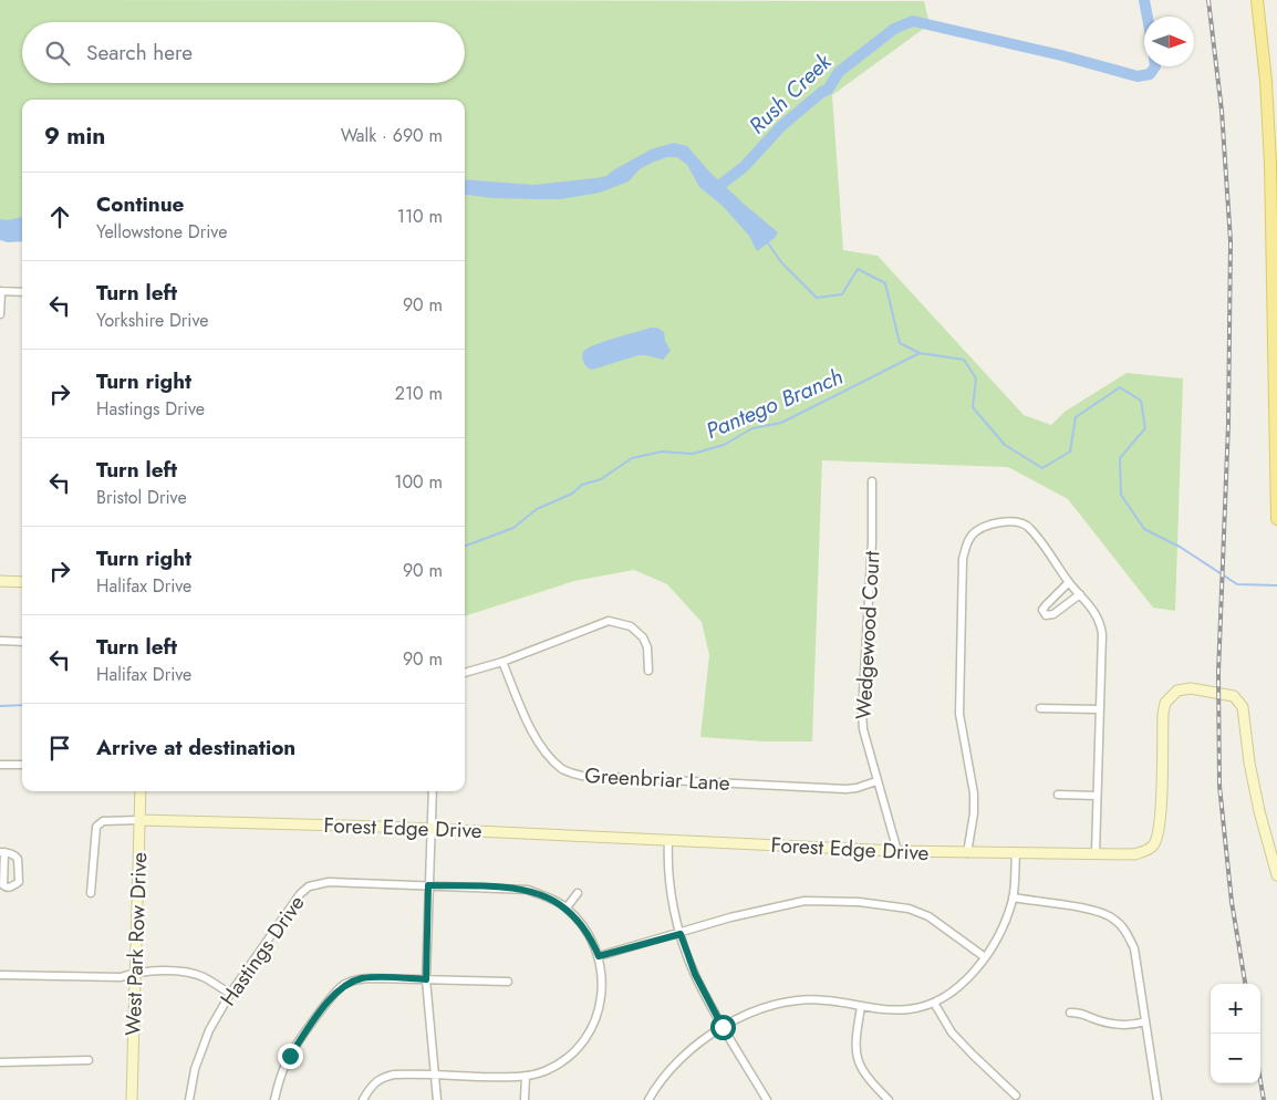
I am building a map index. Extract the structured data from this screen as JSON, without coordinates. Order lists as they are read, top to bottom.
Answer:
{
  "streets": {
    "street": [
      "Wedgewood Court",
      "Greenbriar Lane",
      "Forest Edge Drive",
      "West Park Row Drive",
      "Hastings Drive"
    ]
  },
  "crossings": [
    ["Wedgewood Court", "Greenbriar Lane"],
    ["Wedgewood Court", "Forest Edge Drive"],
    ["Forest Edge Drive", "West Park Row Drive"]
  ],
  "water": ["Rush Creek", "Pantego Branch"],
  "north": "right",
  "page": {
    "search": "Search here",
    "heading": ["9 min", "Walk · 690 m"],
    "list": [
      ["Continue", "Yellowstone Drive", "110 m"],
      ["Turn left", "Yorkshire Drive", "90 m"],
      ["Turn right", "Hastings Drive", "210 m"],
      ["Turn left", "Bristol Drive", "100 m"],
      ["Turn right", "Halifax Drive", "90 m"],
      ["Turn left", "Halifax Drive", "90 m"],
      "Arrive at destination"
    ],
    "map_buttons": ["+", "−"]
  }
}
